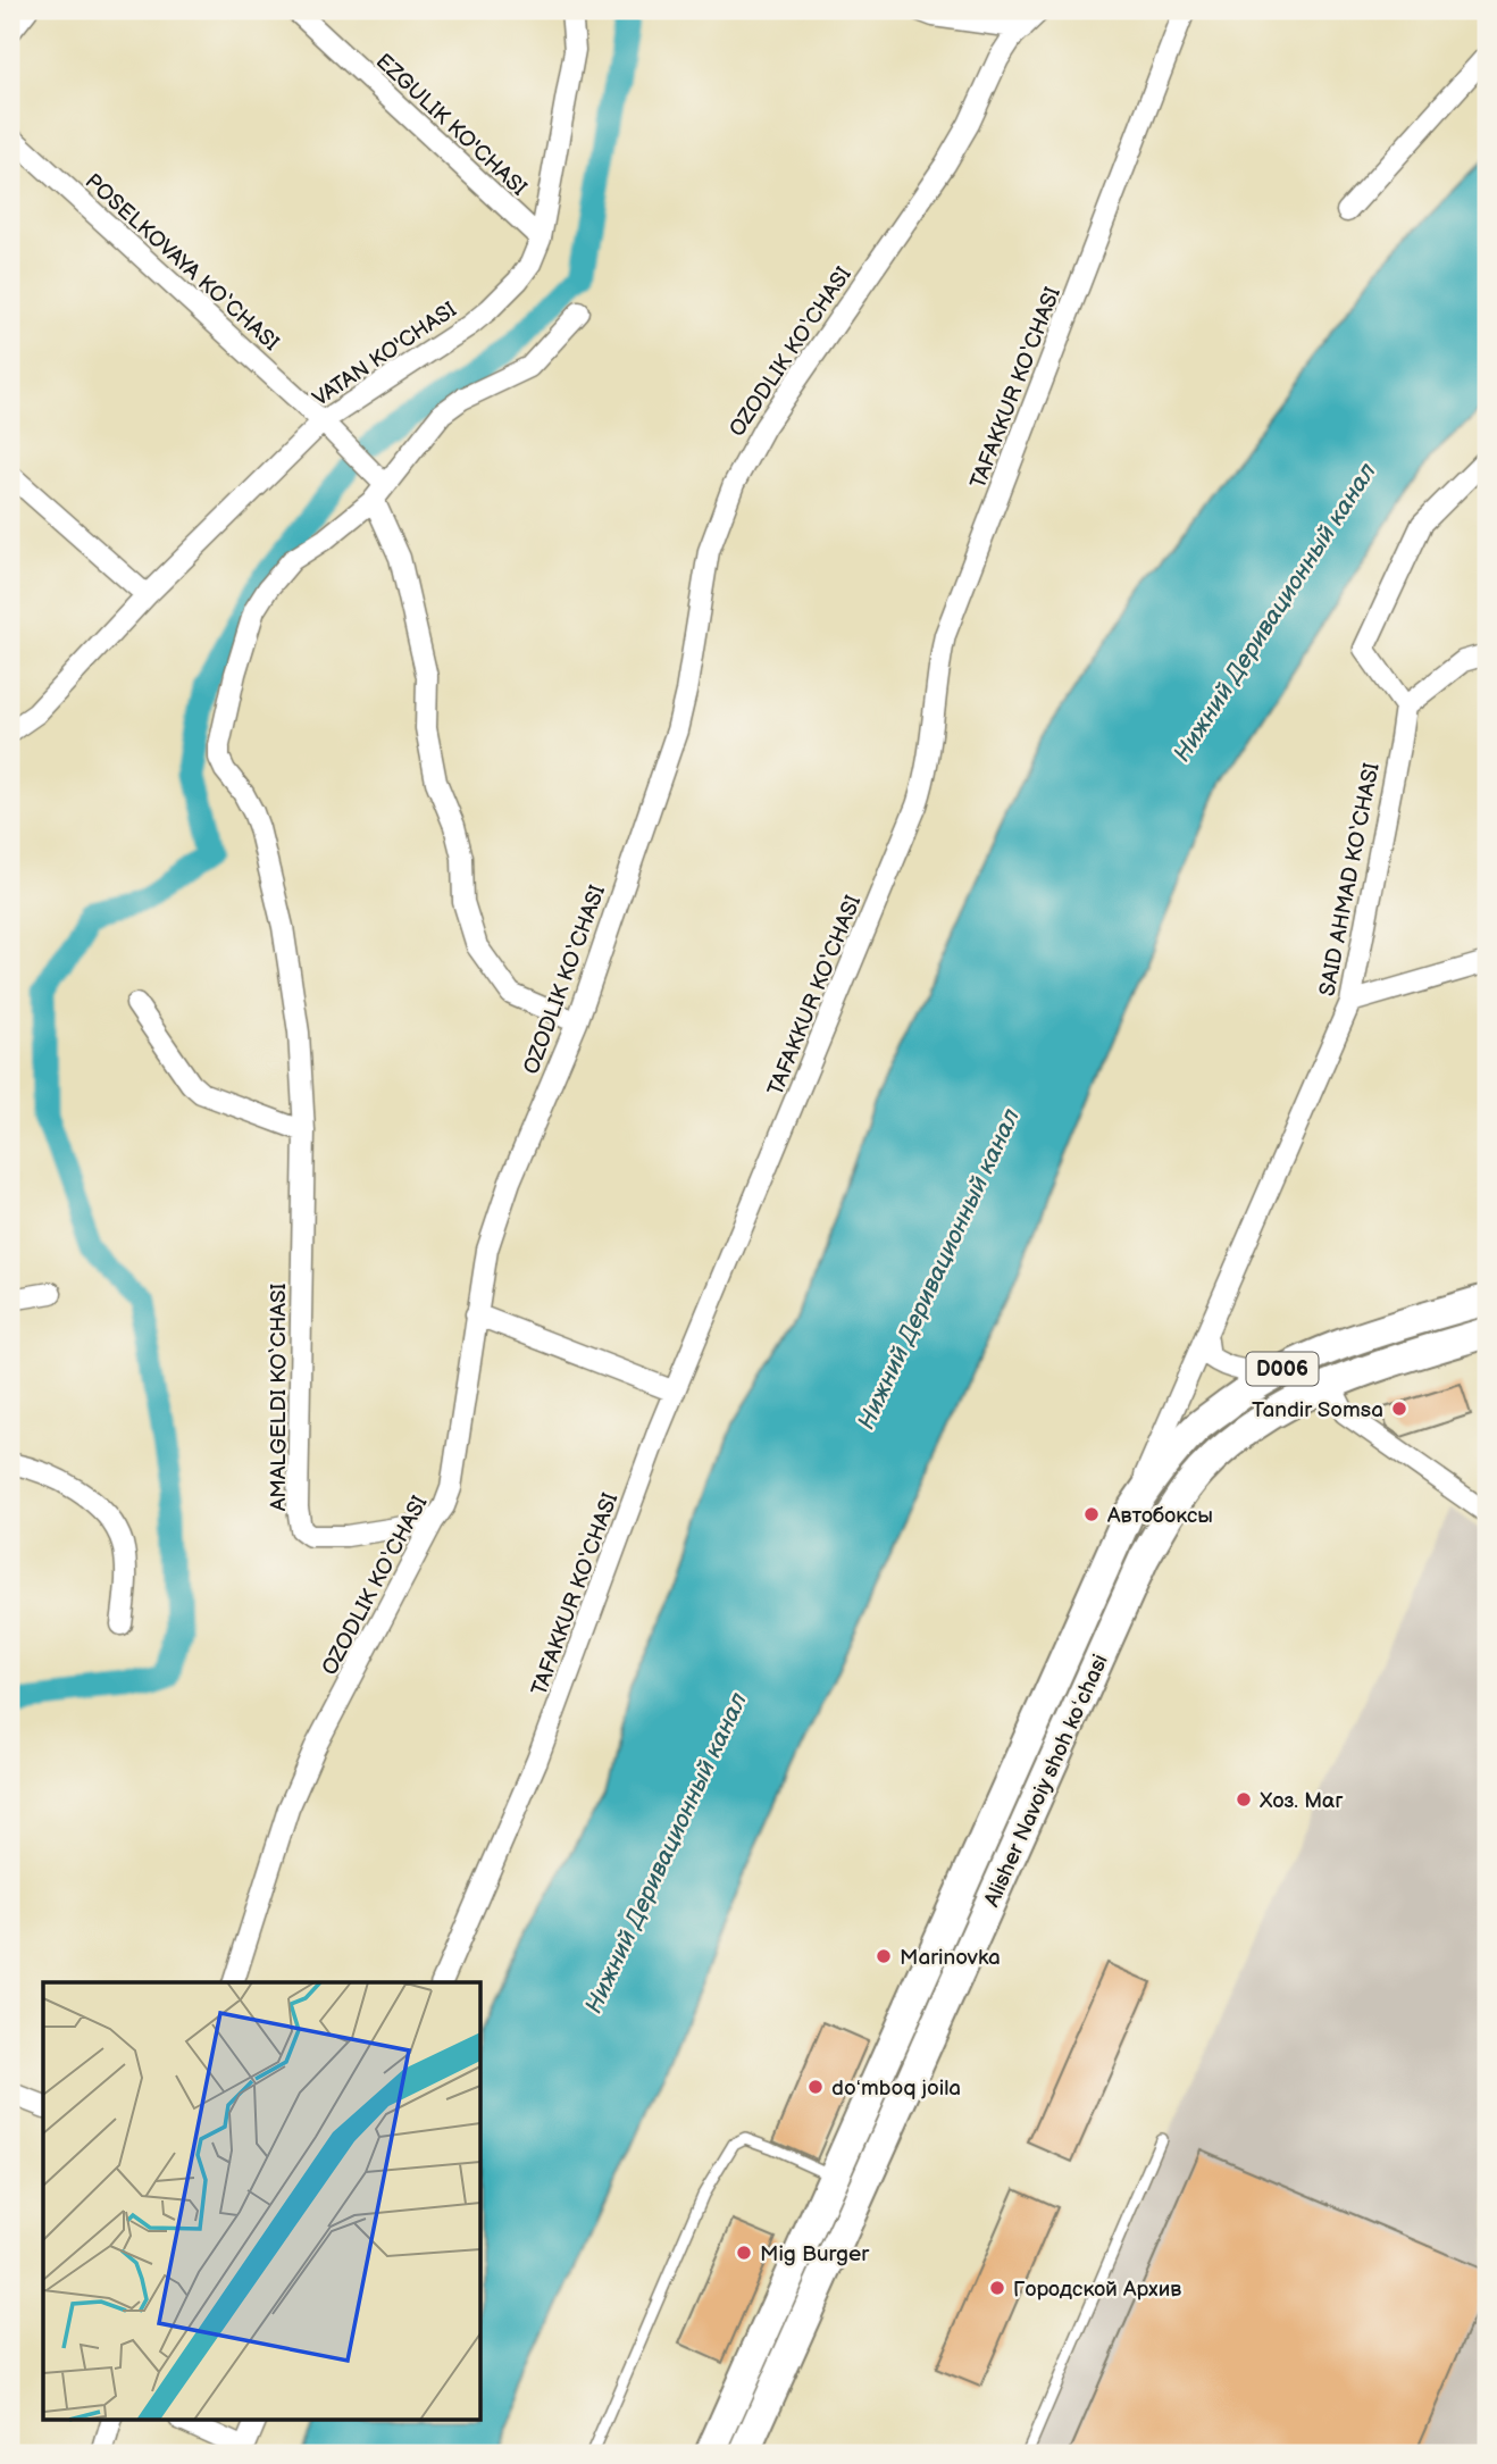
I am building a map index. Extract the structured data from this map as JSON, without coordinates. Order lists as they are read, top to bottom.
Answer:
{
  "streets": {
    "main road": ["D006", "Alisher Navoiy shoh koʻchasi"],
    "street": [
      "EZGULIK KO'CHASI",
      "POSELKOVAYA KO‘CHASI",
      "OZODLIK KO‘CHASI",
      "VATAN KO'CHASI",
      "TAFAKKUR KO‘CHASI",
      "SAID AHMAD KO‘CHASI",
      "AMALGELDI KO‘CHASI"
    ]
  },
  "crossings": [
    ["EZGULIK KO'CHASI", "VATAN KO'CHASI"],
    ["POSELKOVAYA KO‘CHASI", "VATAN KO'CHASI"],
    ["POSELKOVAYA KO‘CHASI", "AMALGELDI KO‘CHASI"],
    ["OZODLIK KO‘CHASI", "AMALGELDI KO‘CHASI"],
    ["SAID AHMAD KO‘CHASI", "D006"],
    ["SAID AHMAD KO‘CHASI", "Alisher Navoiy shoh koʻchasi"],
    ["D006", "Alisher Navoiy shoh koʻchasi"]
  ],
  "water": ["Нижний Деривационный канал"],
  "places": [
    "Tandir Somsa",
    "Автобоксы",
    "Хоз. Маг",
    "Marinovka",
    "doʻmboq joila",
    "Mig Burger",
    "Городской Архив"
  ]
}
